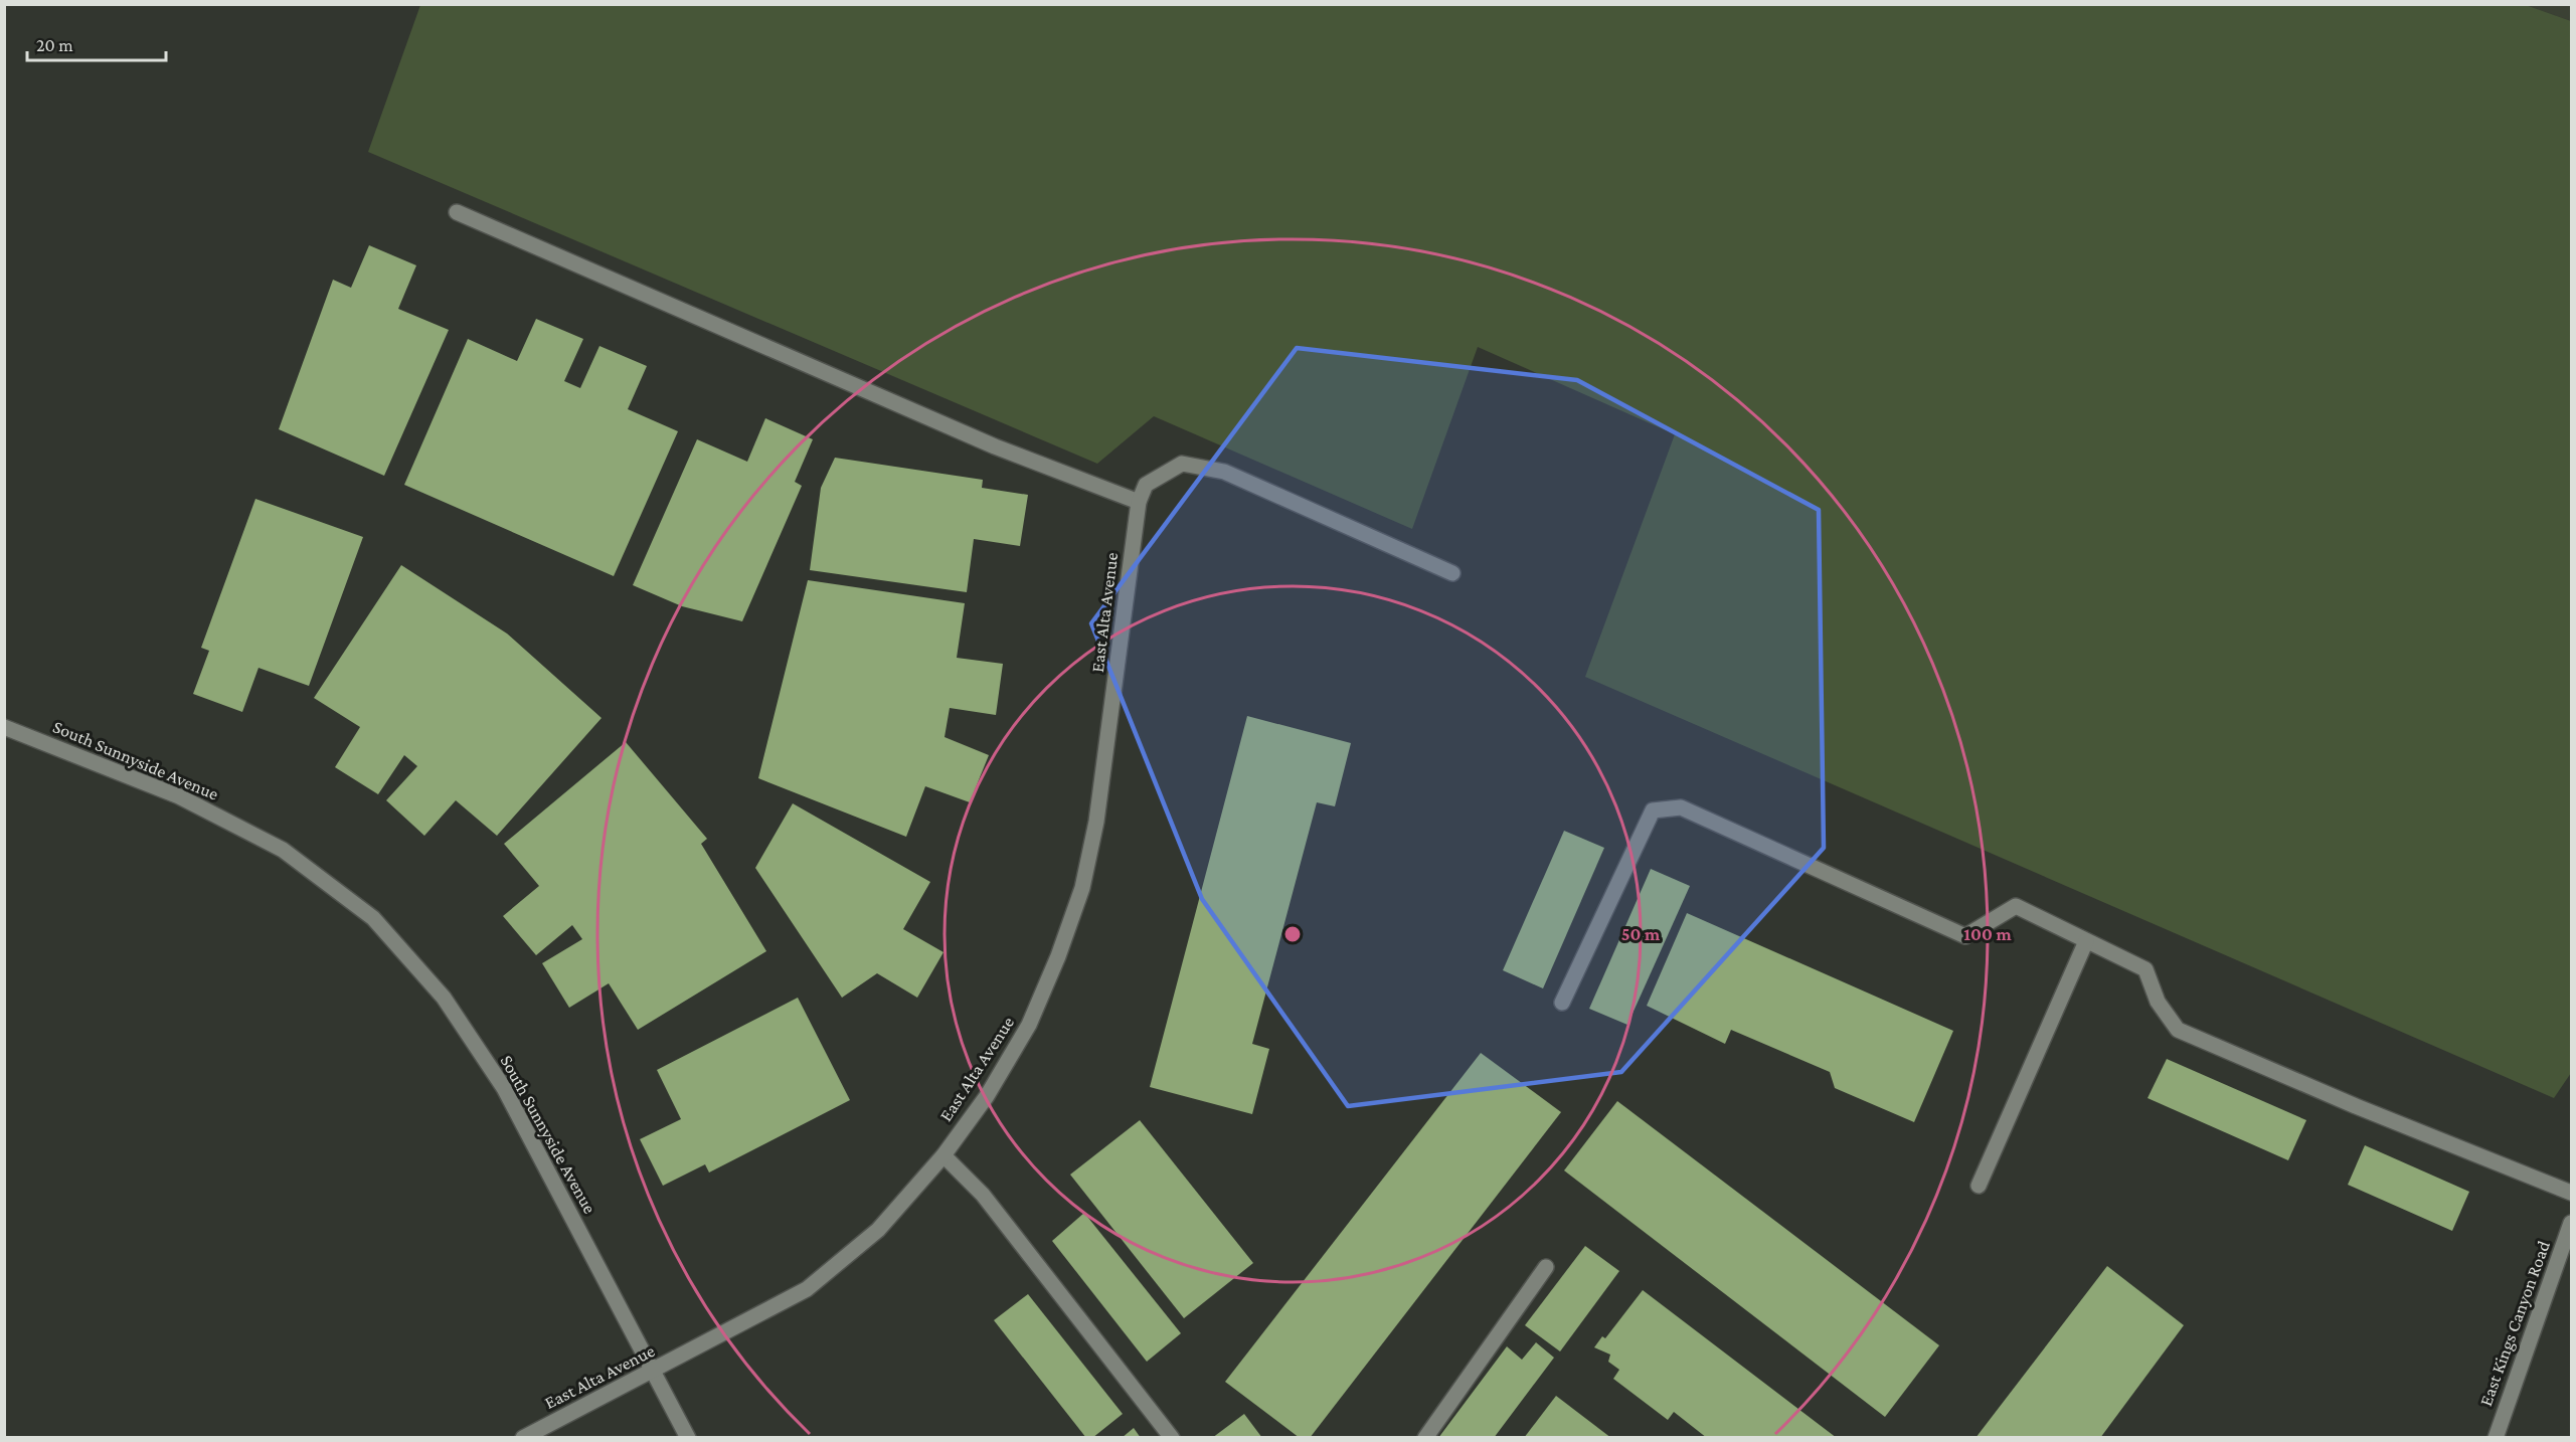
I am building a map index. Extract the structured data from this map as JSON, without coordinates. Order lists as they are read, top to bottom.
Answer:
{
  "streets": {
    "street": ["East Alta Avenue", "South Sunnyside Avenue", "East Kings Canyon Road"]
  },
  "crossings": [
    ["East Alta Avenue", "South Sunnyside Avenue"]
  ],
  "scale_bar": "20 m",
  "rings": ["50 m", "100 m"]
}
